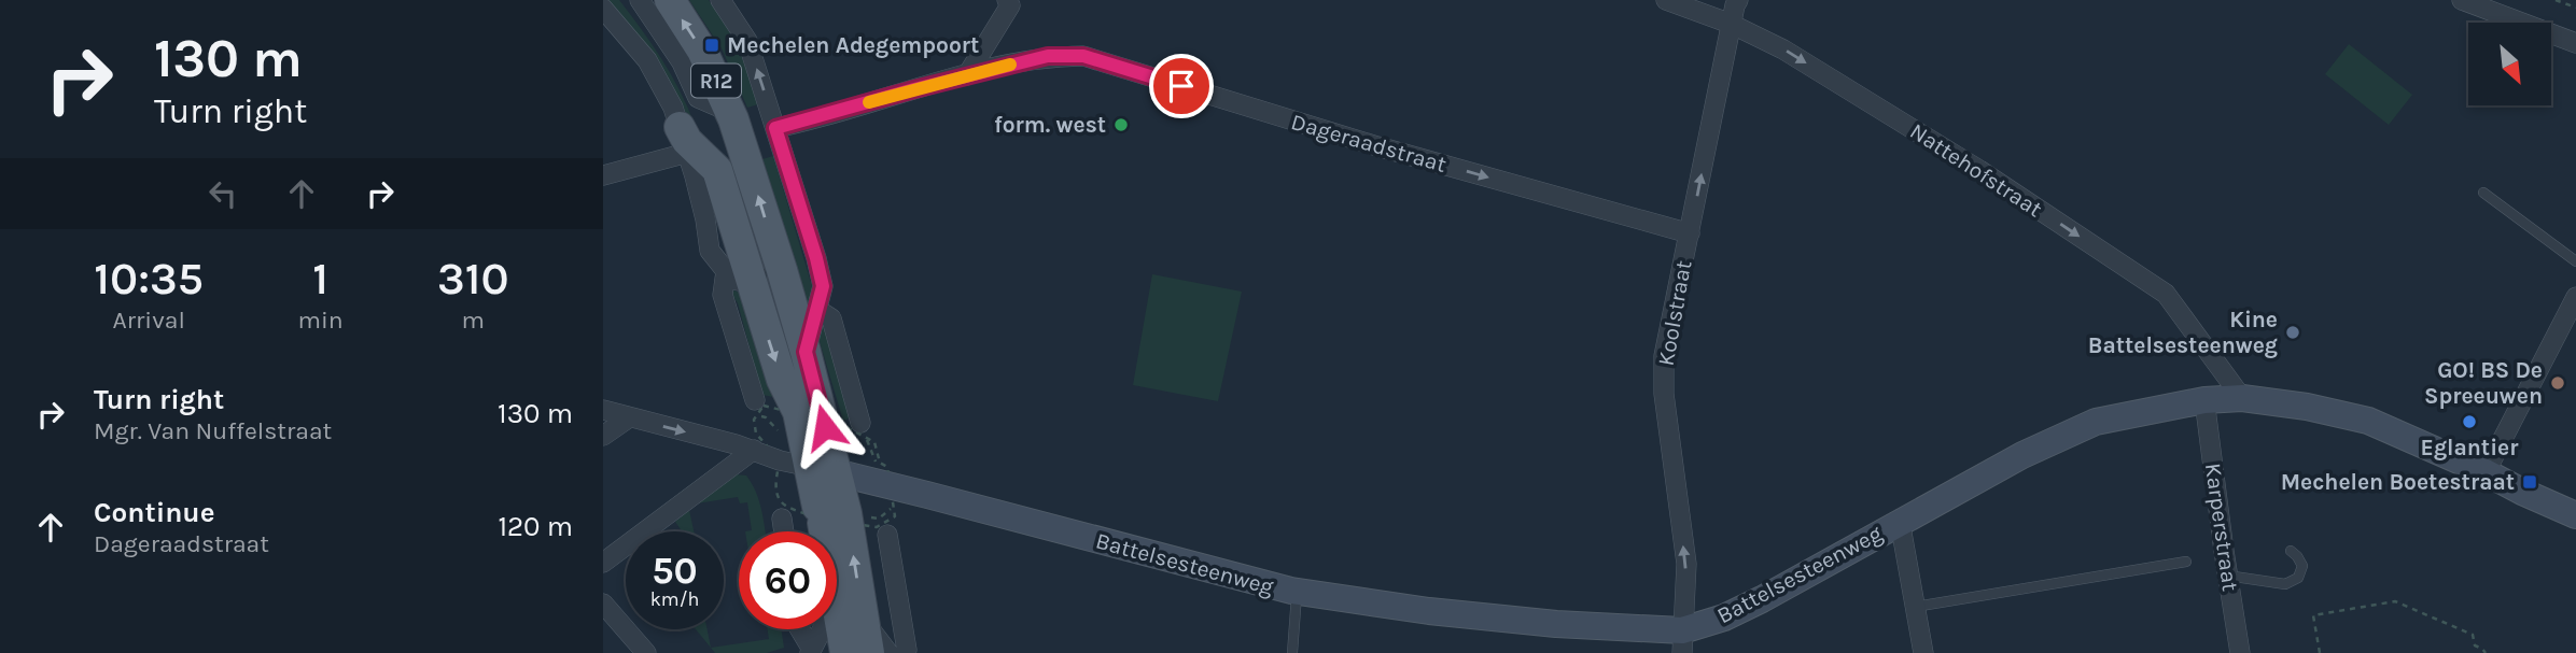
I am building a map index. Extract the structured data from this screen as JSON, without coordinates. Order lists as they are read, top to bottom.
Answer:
{
  "streets": {
    "main road": ["R12", "Battelsesteenweg"],
    "street": [
      "Dageraadstraat",
      "Nattehofstraat",
      "Koolstraat",
      "Karperstraat"
    ]
  },
  "crossings": [
    ["R12", "Battelsesteenweg"],
    ["Dageraadstraat", "Koolstraat"],
    ["Nattehofstraat", "Koolstraat"],
    ["Nattehofstraat", "Battelsesteenweg"],
    ["Koolstraat", "Battelsesteenweg"],
    ["Karperstraat", "Battelsesteenweg"]
  ],
  "one_way": ["Dageraadstraat", "Nattehofstraat", "Koolstraat"],
  "places": {
    "transit": ["Mechelen Adegempoort", "Mechelen Boetestraat"],
    "other": [
      "form. west",
      "Kine Battelsesteenweg",
      "GO! BS De Spreeuwen",
      "Eglantier"
    ]
  },
  "north": "bottom right",
  "page": {
    "turn": ["130 m", "Turn right"],
    "eta": [
      "10:35",
      "Arrival",
      "1",
      "min",
      "310",
      "m"
    ],
    "list": [
      {
        "name": "Turn right",
        "note": "Mgr. Van Nuffelstraat",
        "value": "130 m"
      },
      {
        "name": "Continue",
        "note": "Dageraadstraat",
        "value": "120 m"
      }
    ],
    "speed": "50 km/h",
    "limit": "60"
  }
}
